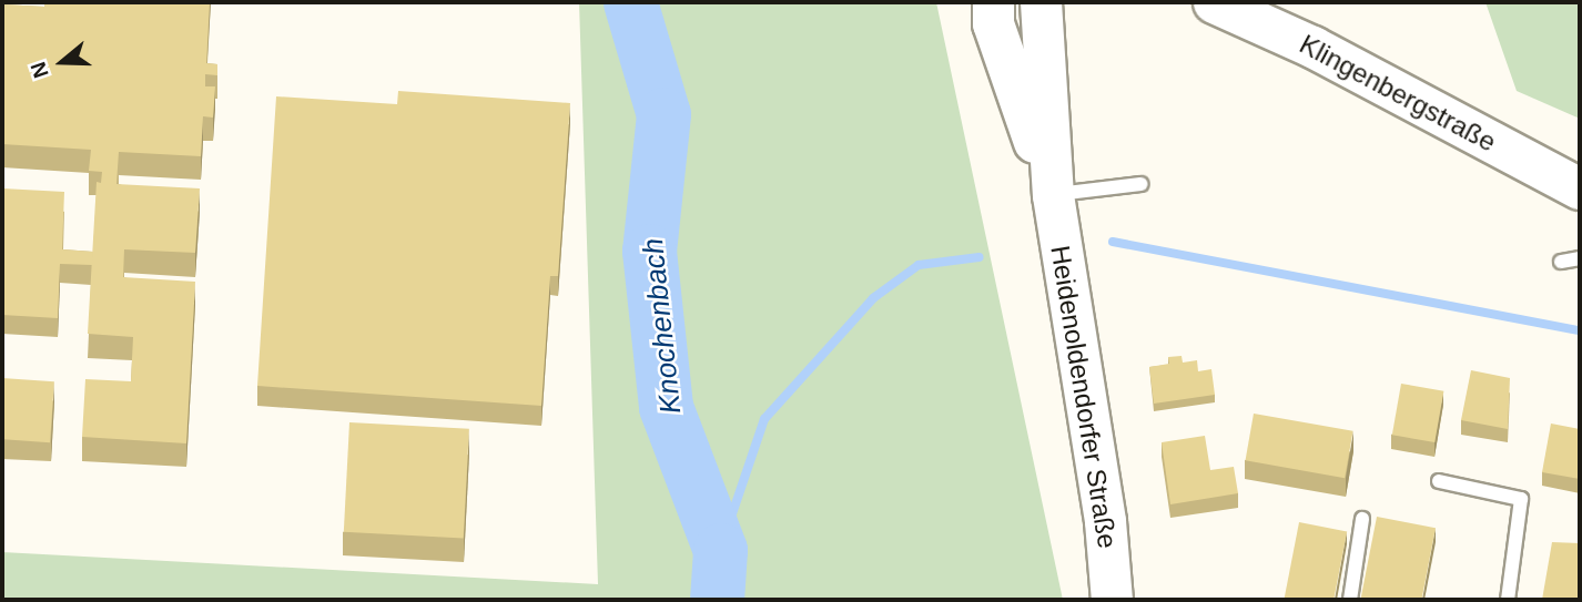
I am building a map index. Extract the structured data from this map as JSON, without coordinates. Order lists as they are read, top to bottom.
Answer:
{
  "streets": {
    "street": ["Klingenbergstraße", "Heidenoldendorfer Straße"]
  },
  "water": ["Knochenbach"],
  "north": "left"
}
